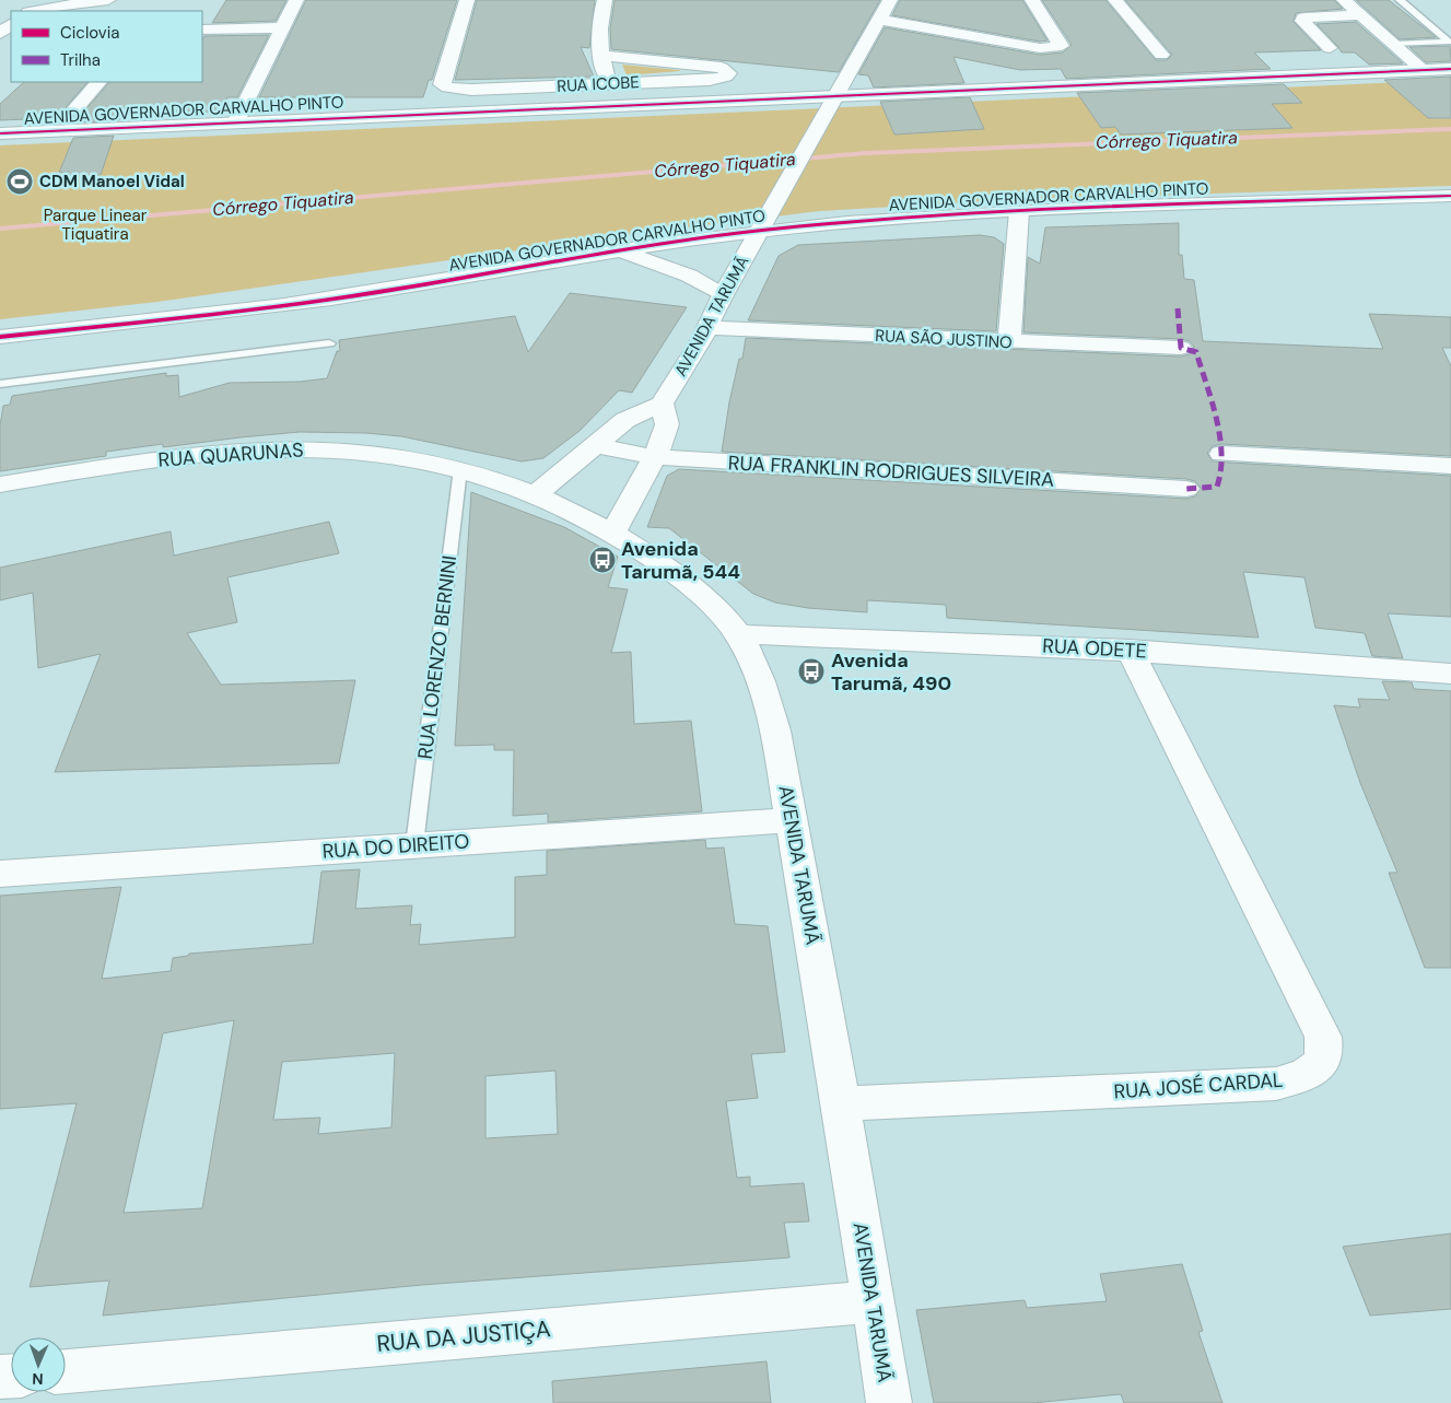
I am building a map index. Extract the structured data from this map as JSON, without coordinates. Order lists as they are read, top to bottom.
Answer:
{
  "streets": {
    "street": [
      "RUA ICOBE",
      "AVENIDA GOVERNADOR CARVALHO PINTO",
      "AVENIDA TARUMÃ",
      "RUA SÃO JUSTINO",
      "RUA QUARUNAS",
      "RUA FRANKLIN RODRIGUES SILVEIRA",
      "RUA ODETE",
      "RUA DO DIREITO",
      "RUA JOSÉ CARDAL",
      "RUA DA JUSTIÇA"
    ],
    "lane": ["RUA LORENZO BERNINI"]
  },
  "crossings": [
    ["AVENIDA GOVERNADOR CARVALHO PINTO", "AVENIDA TARUMÃ"],
    ["AVENIDA TARUMÃ", "RUA SÃO JUSTINO"],
    ["AVENIDA TARUMÃ", "RUA QUARUNAS"],
    ["AVENIDA TARUMÃ", "RUA ODETE"],
    ["AVENIDA TARUMÃ", "RUA DO DIREITO"],
    ["AVENIDA TARUMÃ", "RUA JOSÉ CARDAL"],
    ["AVENIDA TARUMÃ", "RUA DA JUSTIÇA"],
    ["RUA QUARUNAS", "RUA LORENZO BERNINI"],
    ["RUA ODETE", "RUA JOSÉ CARDAL"],
    ["RUA LORENZO BERNINI", "RUA DO DIREITO"]
  ],
  "water": ["Córrego Tiquatira"],
  "parks": ["Parque Linear Tiquatira"],
  "places": {
    "sports": ["CDM Manoel Vidal"],
    "bus stop": ["Avenida Tarumã, 544", "Avenida Tarumã, 490"]
  },
  "legend": ["Ciclovia", "Trilha"],
  "north": "bottom"
}
